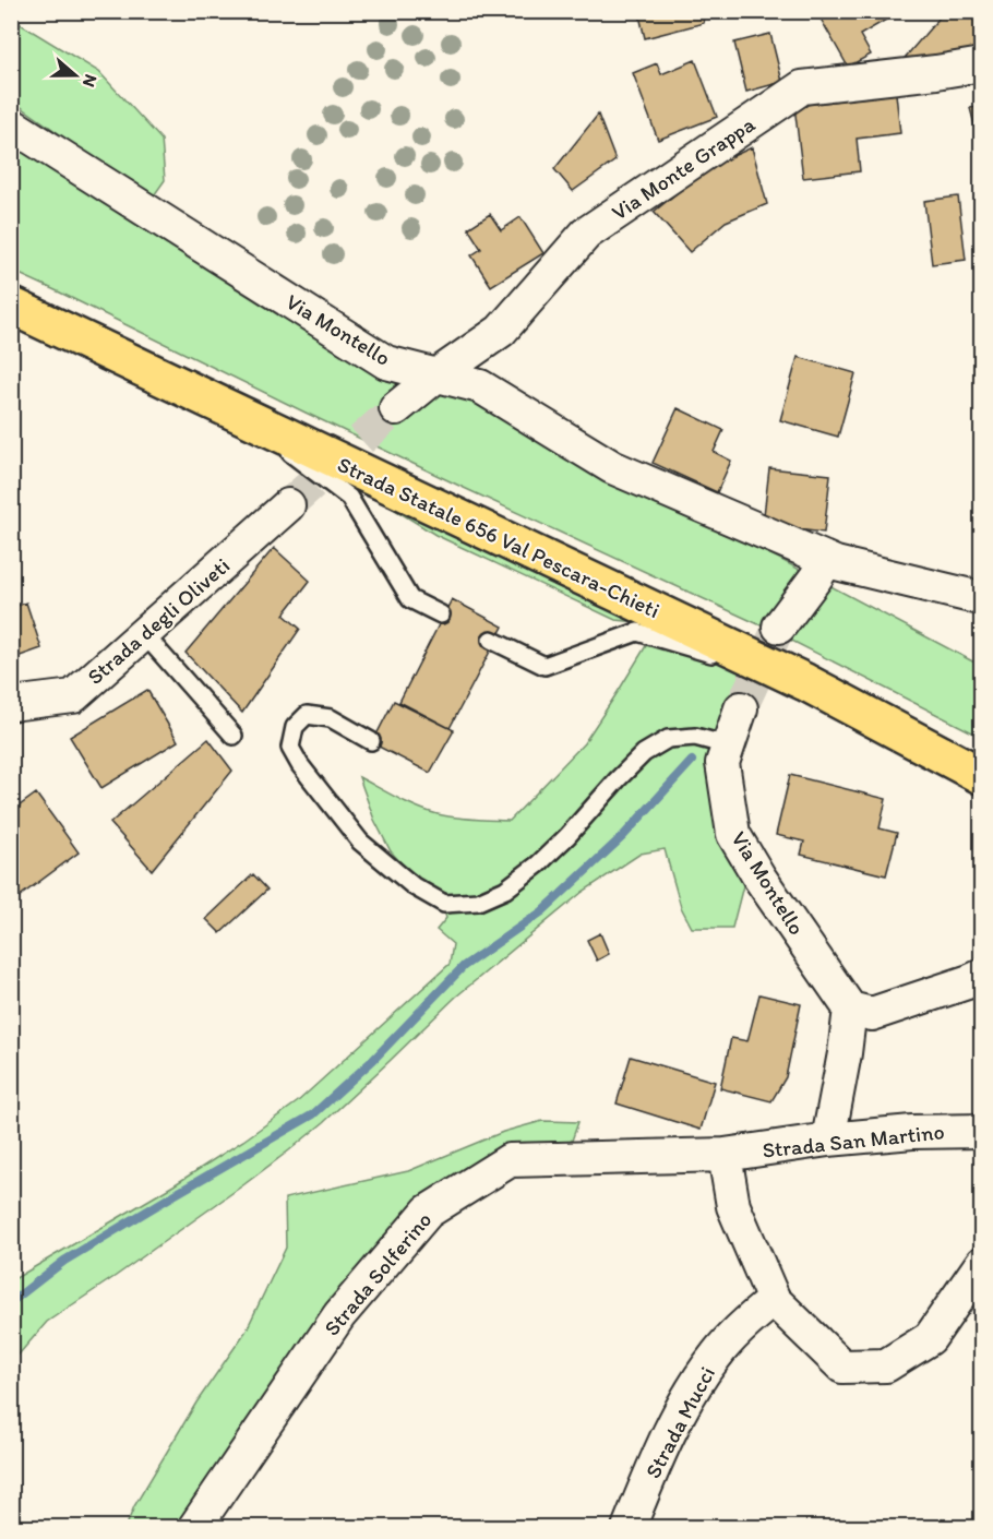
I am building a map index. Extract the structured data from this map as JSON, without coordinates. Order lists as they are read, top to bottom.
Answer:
{
  "streets": {
    "highway": ["Strada Statale 656 Val Pescara-Chieti"],
    "street": [
      "Via Monte Grappa",
      "Via Montello",
      "Strada degli Oliveti",
      "Strada San Martino",
      "Strada Solferino",
      "Strada Mucci"
    ]
  },
  "crossings": [
    ["Via Monte Grappa", "Via Montello"],
    ["Strada San Martino", "Strada Solferino"]
  ],
  "north": "right"
}
